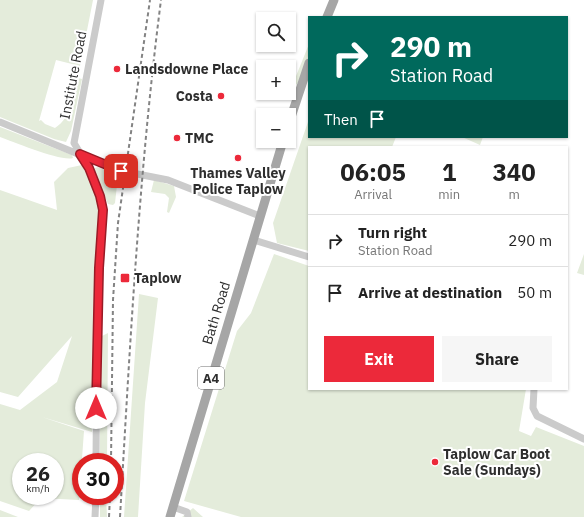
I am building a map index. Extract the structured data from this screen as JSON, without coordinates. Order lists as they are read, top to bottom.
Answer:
{
  "streets": {
    "main road": ["Bath Road", "A4"],
    "street": ["Institute Road"]
  },
  "places": {
    "other": [
      "Landsdowne Place",
      "Costa",
      "TMC",
      "Thames Valley Police Taplow",
      "Taplow Car Boot Sale (Sundays)"
    ],
    "transit": ["Taplow"]
  },
  "page": {
    "map_buttons": ["+", "−"],
    "turn": ["290 m", "Station Road"],
    "then": "Then",
    "eta": [
      "06:05",
      "Arrival",
      "1",
      "min",
      "340",
      "m"
    ],
    "list": [
      {
        "name": "Turn right",
        "note": "Station Road",
        "value": "290 m"
      },
      {
        "name": "Arrive at destination",
        "value": "50 m"
      }
    ],
    "buttons": ["Exit", "Share"],
    "speed": "26 km/h",
    "limit": "30"
  }
}
